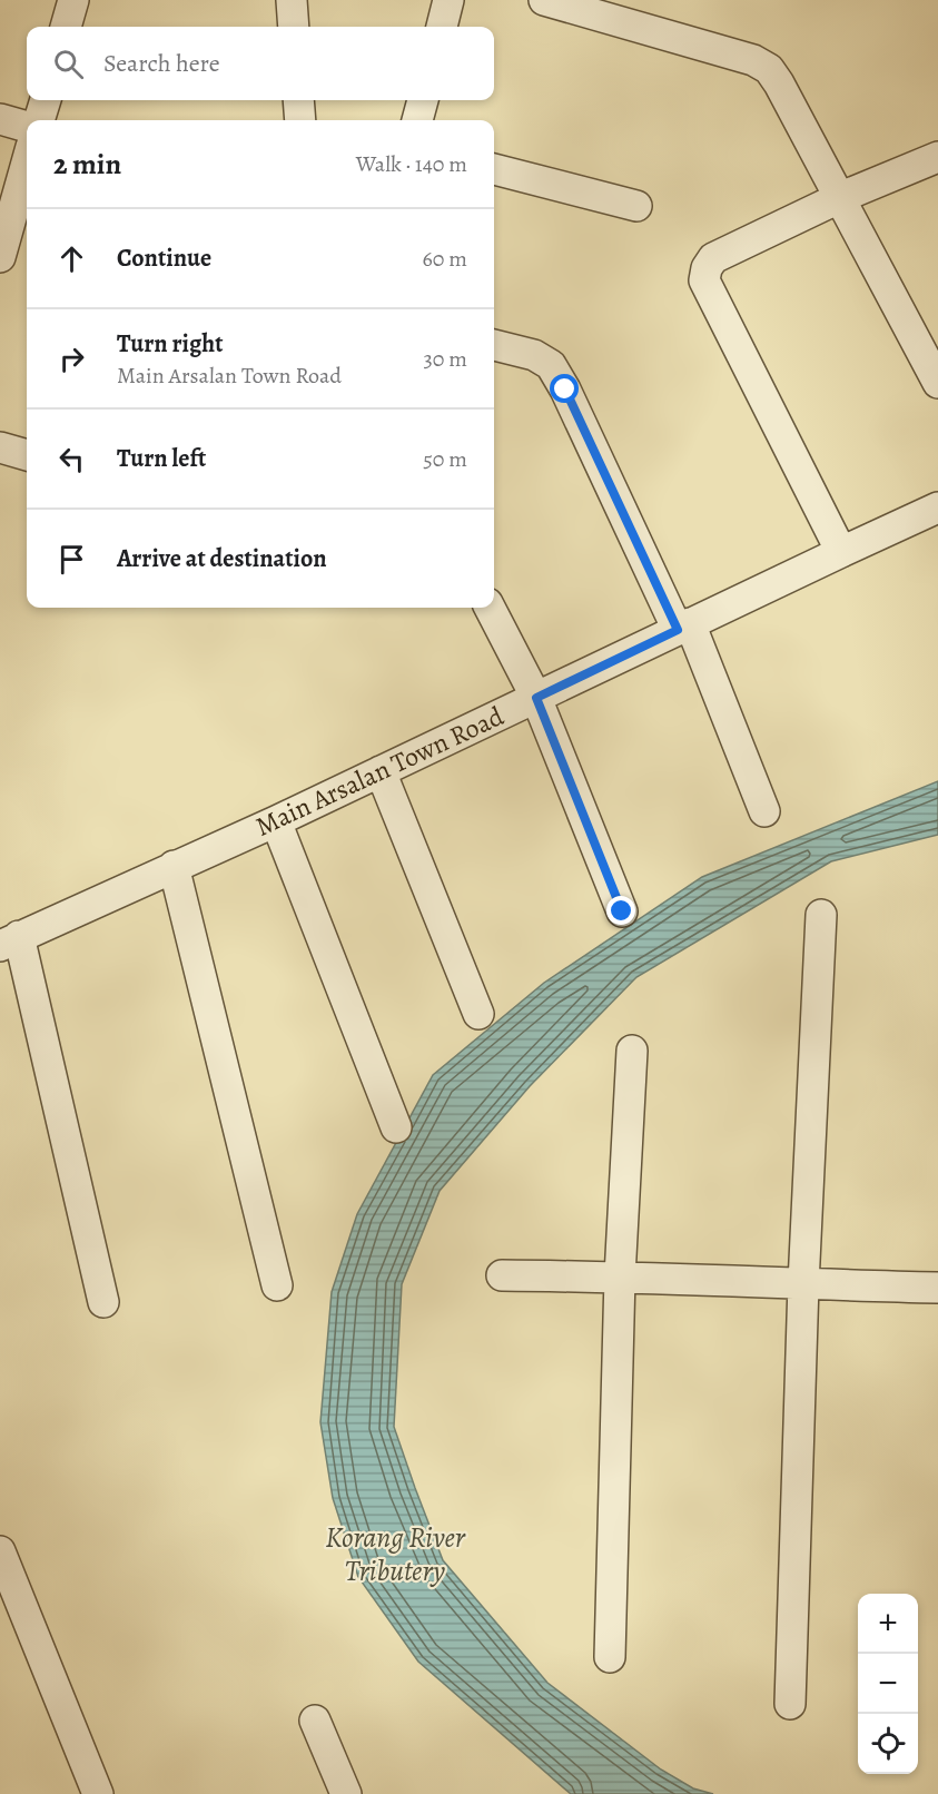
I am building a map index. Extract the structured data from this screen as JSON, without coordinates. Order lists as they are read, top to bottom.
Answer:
{
  "streets": {
    "street": ["Main Arsalan Town Road"]
  },
  "water": ["Korang River Tributery"],
  "page": {
    "search": "Search here",
    "heading": ["2 min", "Walk · 140 m"],
    "list": [
      ["Continue", "60 m"],
      ["Turn right", "Main Arsalan Town Road", "30 m"],
      ["Turn left", "50 m"],
      "Arrive at destination"
    ],
    "map_buttons": ["+", "−"]
  }
}
